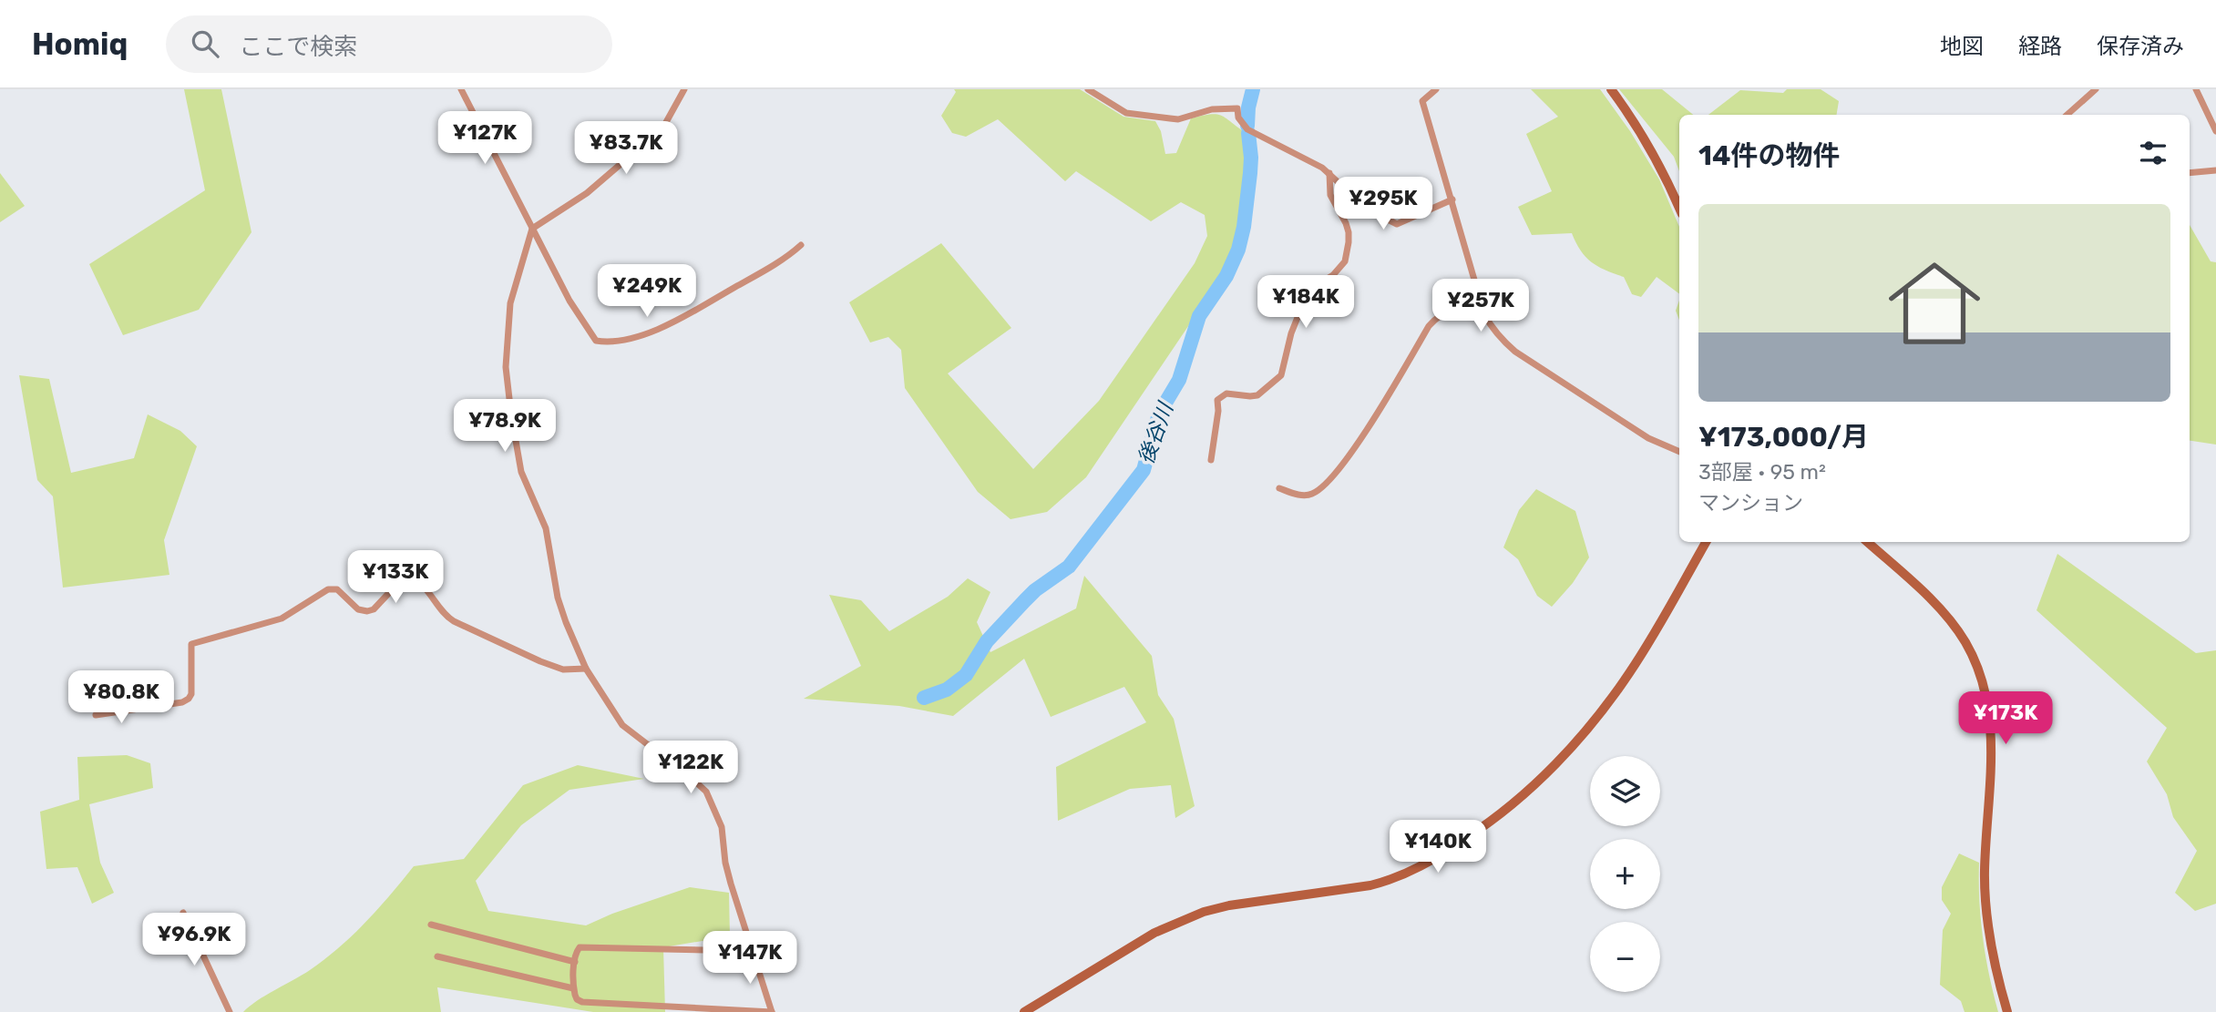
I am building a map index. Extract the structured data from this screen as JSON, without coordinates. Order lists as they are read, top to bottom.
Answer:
{
  "water": ["後谷川"],
  "page": {
    "header": "Homiq",
    "search": "ここで検索",
    "nav": ["地図", "経路", "保存済み"],
    "price": [
      "¥127K",
      "¥83.7K",
      "¥295K",
      "¥249K",
      "¥184K",
      "¥257K",
      "¥78.9K",
      "¥133K",
      "¥80.8K",
      "¥173K",
      "¥122K",
      "¥140K",
      "¥96.9K",
      "¥147K"
    ],
    "heading": "14件の物件",
    "list": [
      {
        "name": "¥173,000/月",
        "note": "3部屋 · 95 m² · マンション"
      }
    ],
    "map_buttons": ["+", "−"]
  }
}
